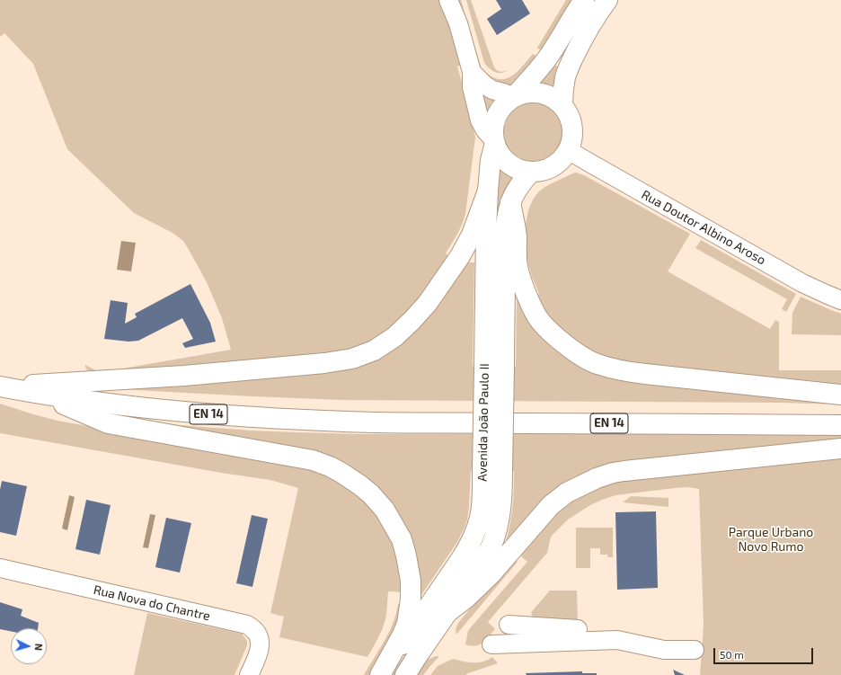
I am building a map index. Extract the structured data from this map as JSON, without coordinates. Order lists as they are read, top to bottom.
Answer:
{
  "streets": {
    "main road": ["EN 14", "Avenida João Paulo II"],
    "street": ["Rua Doutor Albino Aroso", "Rua Nova do Chantre"]
  },
  "crossings": [
    ["Rua Doutor Albino Aroso", "Avenida João Paulo II"]
  ],
  "parks": ["Parque Urbano Novo Rumo"],
  "scale_bar": "50 m",
  "north": "right"
}
